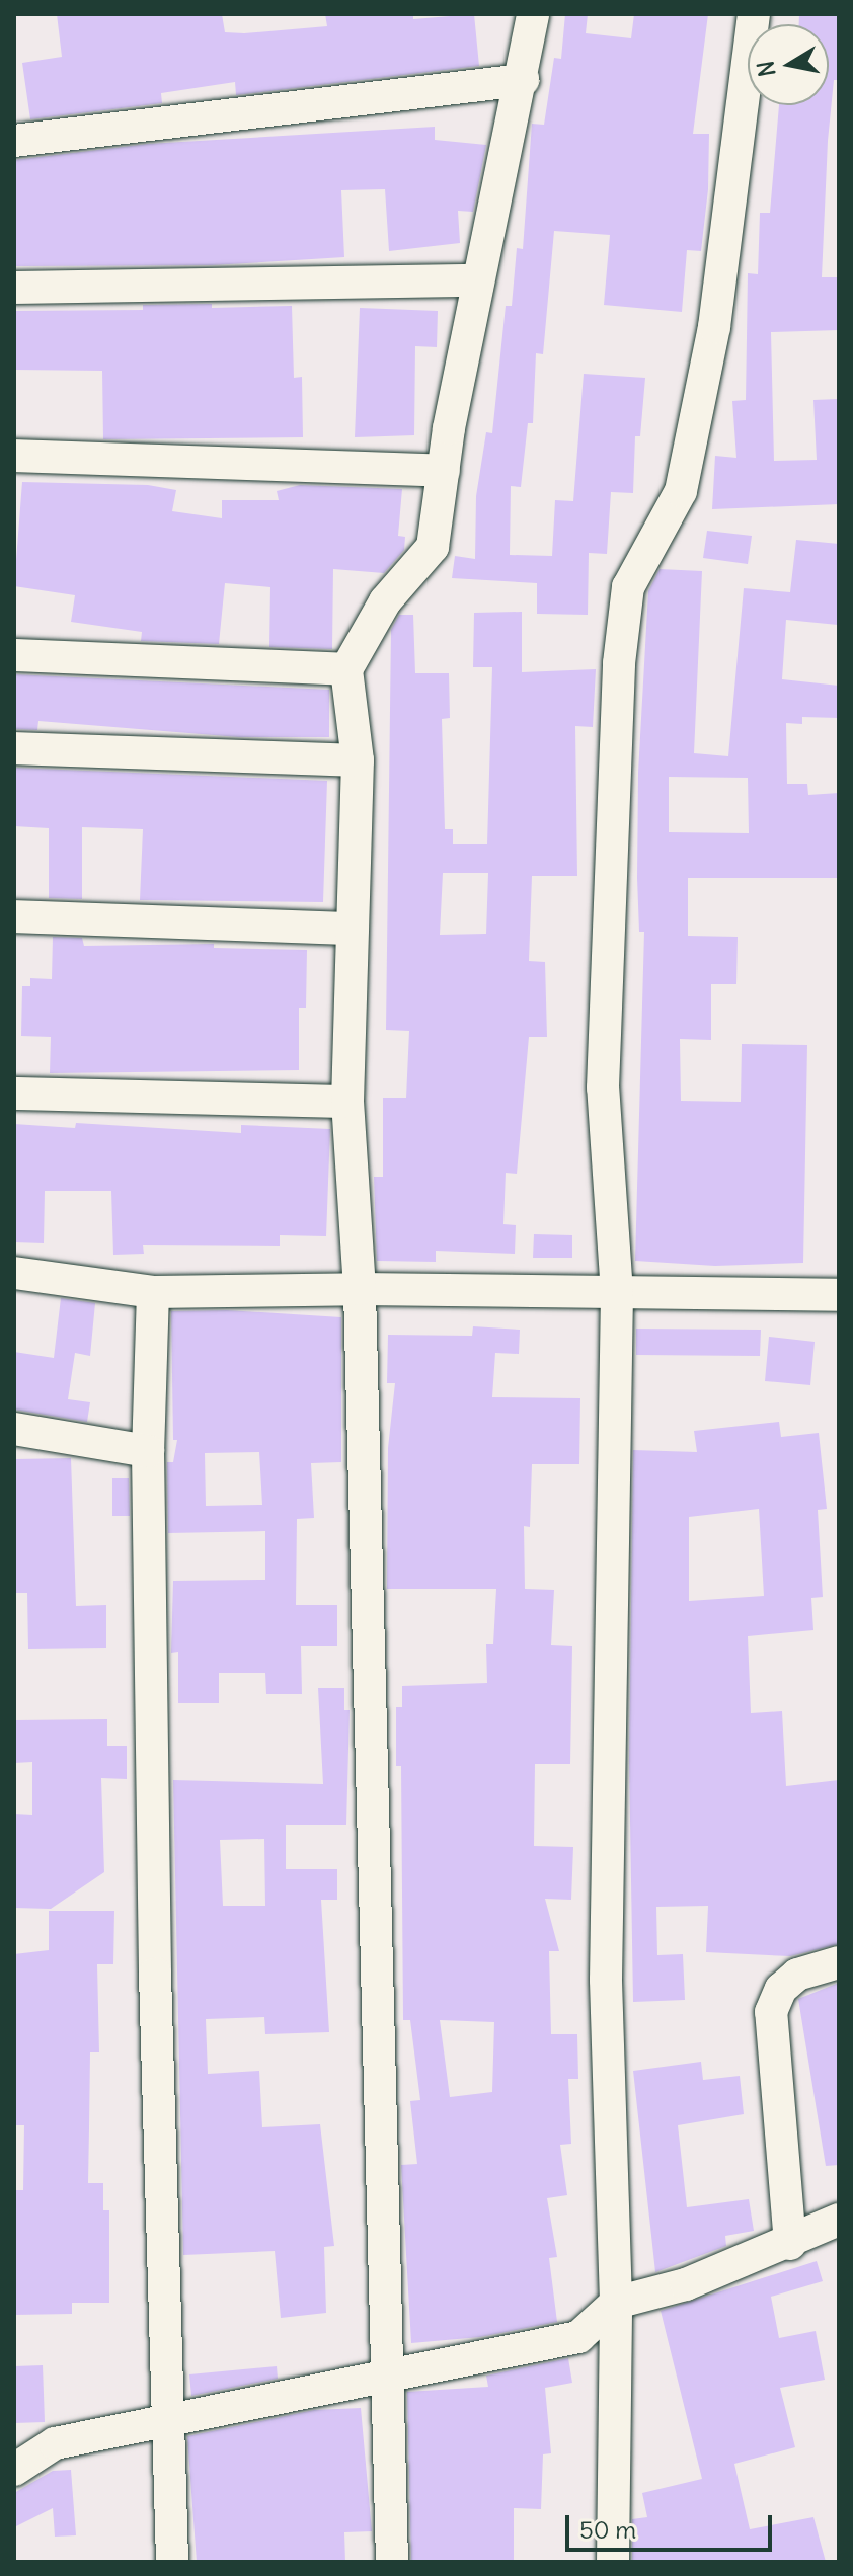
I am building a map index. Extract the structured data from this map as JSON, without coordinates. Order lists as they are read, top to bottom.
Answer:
{
  "scale_bar": "50 m",
  "north": "left"
}
